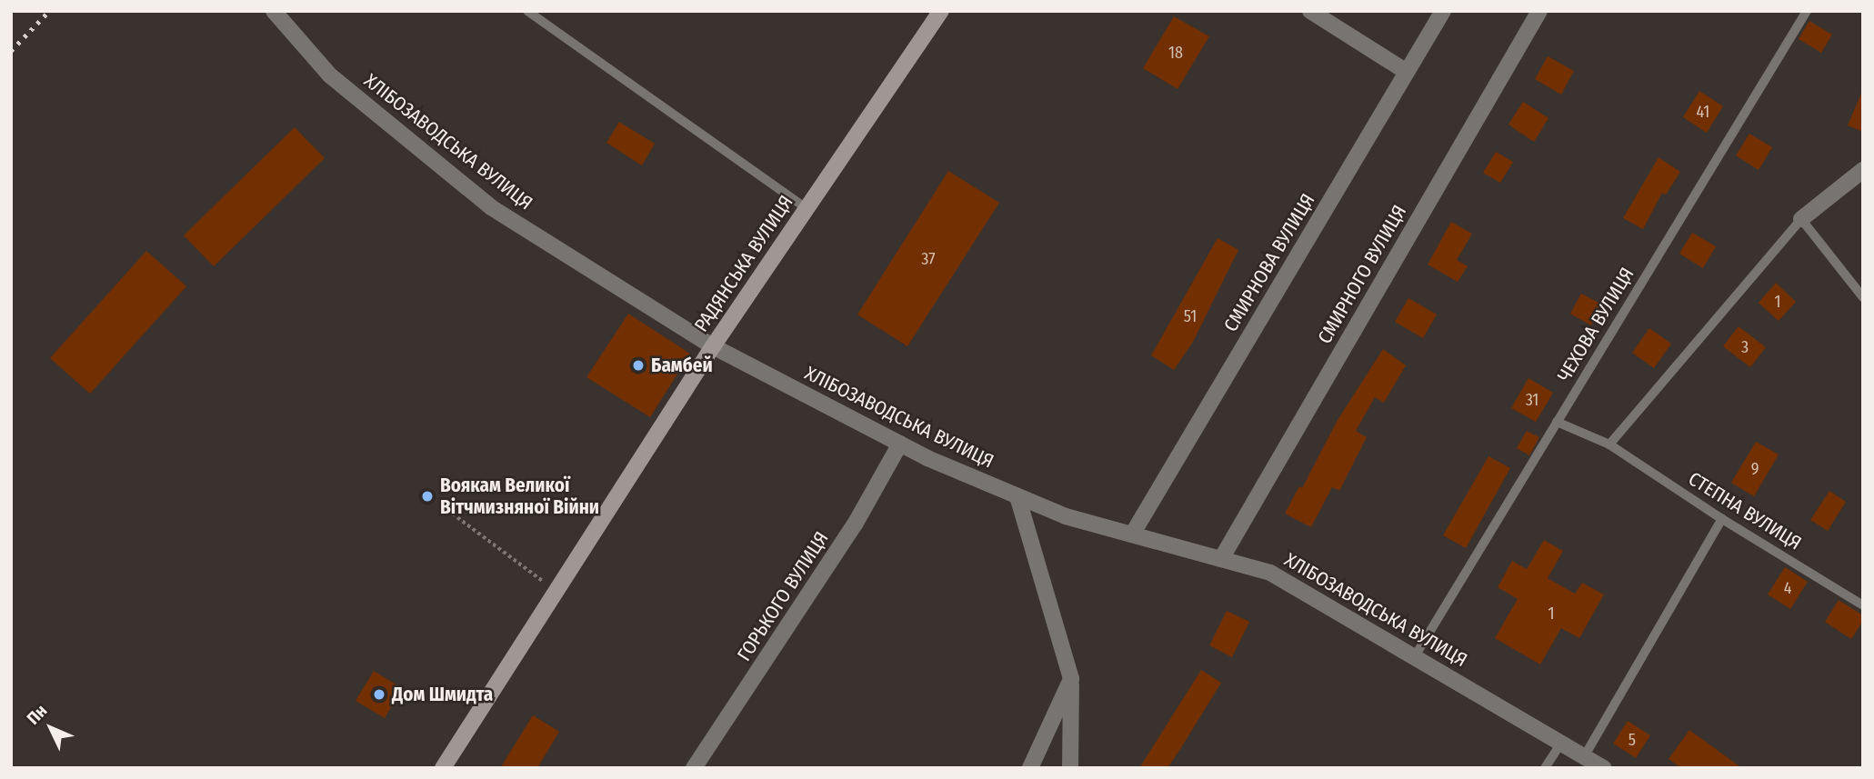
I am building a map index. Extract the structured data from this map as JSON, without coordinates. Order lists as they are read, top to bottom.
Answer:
{
  "streets": {
    "street": [
      "ХЛІБОЗАВОДСЬКА ВУЛИЦЯ",
      "СМИРНОВА ВУЛИЦЯ",
      "РАДЯНСЬКА ВУЛИЦЯ",
      "СМИРНОГО ВУЛИЦЯ",
      "ГОРЬКОГО ВУЛИЦЯ"
    ],
    "lane": ["ЧЕХОВА ВУЛИЦЯ", "СТЕПНА ВУЛИЦЯ"]
  },
  "crossings": [
    ["ХЛІБОЗАВОДСЬКА ВУЛИЦЯ", "СМИРНОВА ВУЛИЦЯ"],
    ["ХЛІБОЗАВОДСЬКА ВУЛИЦЯ", "РАДЯНСЬКА ВУЛИЦЯ"],
    ["ХЛІБОЗАВОДСЬКА ВУЛИЦЯ", "СМИРНОГО ВУЛИЦЯ"],
    ["ХЛІБОЗАВОДСЬКА ВУЛИЦЯ", "ЧЕХОВА ВУЛИЦЯ"],
    ["ХЛІБОЗАВОДСЬКА ВУЛИЦЯ", "ГОРЬКОГО ВУЛИЦЯ"],
    ["ЧЕХОВА ВУЛИЦЯ", "СТЕПНА ВУЛИЦЯ"]
  ],
  "places": ["Бамбей", "Воякам Великої Вітчмизняної Війни", "Дом Шмидта"],
  "house_numbers": [
    "18",
    "41",
    "37",
    "1",
    "51",
    "3",
    "31",
    "9",
    "4",
    "1",
    "5"
  ],
  "north": "top left"
}
